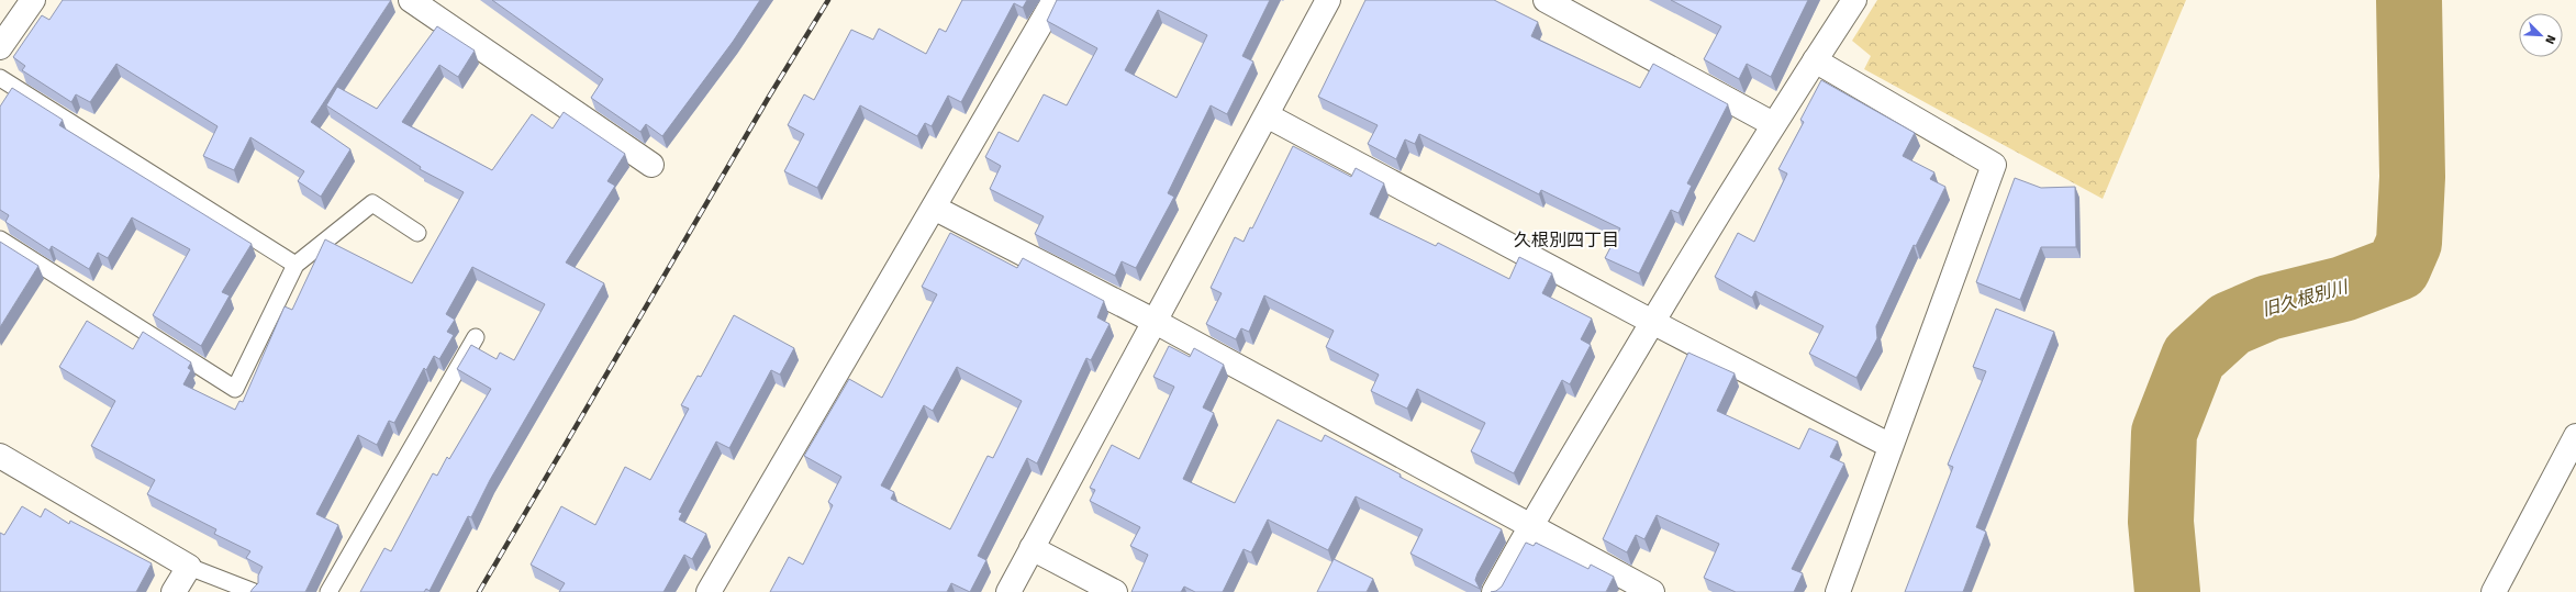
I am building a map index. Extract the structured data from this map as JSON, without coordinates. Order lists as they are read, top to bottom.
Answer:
{
  "districts": ["久根別四丁目"],
  "water": ["旧久根別川"],
  "north": "bottom right"
}
